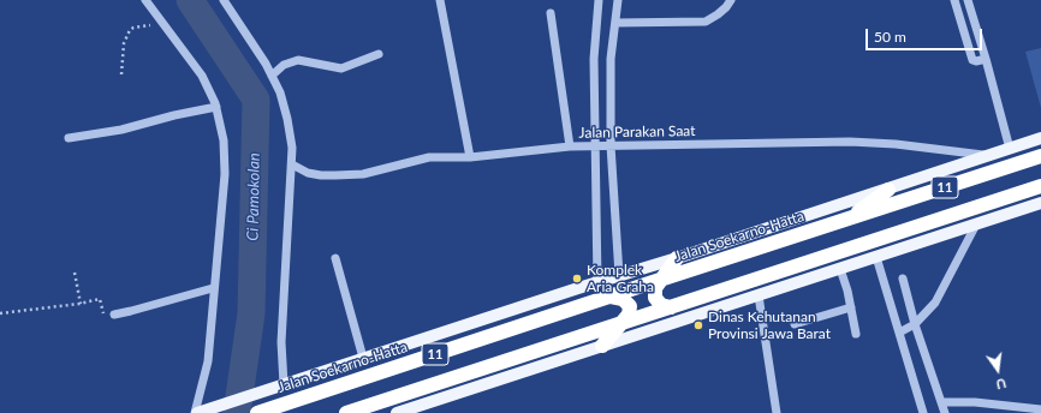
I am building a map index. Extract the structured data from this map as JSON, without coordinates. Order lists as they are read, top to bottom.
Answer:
{
  "streets": {
    "highway": ["11", "Jalan Soekarno-Hatta"],
    "street": ["Jalan Parakan Saat"]
  },
  "crossings": [
    ["Jalan Parakan Saat", "Jalan Soekarno-Hatta"]
  ],
  "water": ["Ci Pamokolan"],
  "places": ["Komplek Aria Graha", "Dinas Kehutanan Provinsi Jawa Barat"],
  "scale_bar": "50 m",
  "north": "bottom"
}
